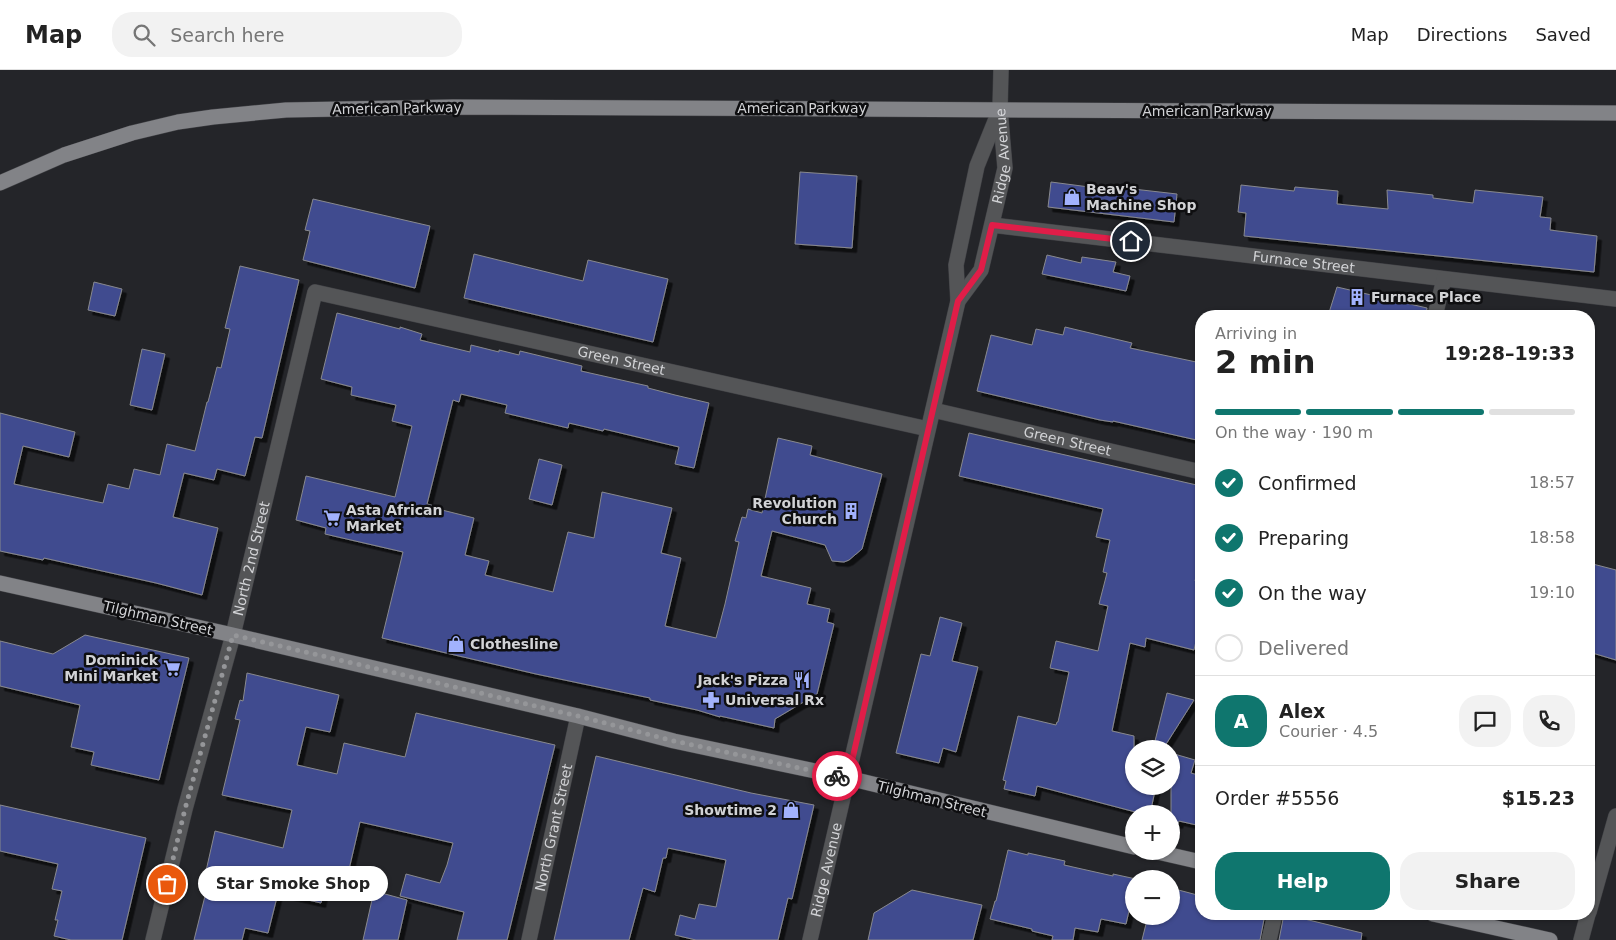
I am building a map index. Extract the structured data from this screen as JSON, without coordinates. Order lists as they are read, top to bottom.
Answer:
{
  "streets": {
    "main road": ["American Parkway", "Tilghman Street"],
    "street": [
      "Ridge Avenue",
      "Furnace Street",
      "Green Street",
      "North 2nd Street",
      "North Grant Street"
    ]
  },
  "crossings": [
    ["American Parkway", "Ridge Avenue"],
    ["Ridge Avenue", "Furnace Street"],
    ["Ridge Avenue", "Green Street"],
    ["Ridge Avenue", "Tilghman Street"],
    ["Green Street", "North 2nd Street"],
    ["North 2nd Street", "Tilghman Street"],
    ["Tilghman Street", "North Grant Street"]
  ],
  "places": {
    "shop": ["Beav's Machine Shop", "Clothesline", "Showtime 2"],
    "building": ["Furnace Place", "Revolution Church"],
    "supermarket": ["Asta African Market", "Dominick Mini Market"],
    "restaurant": ["Jack's Pizza"],
    "pharmacy": ["Universal Rx"],
    "other": ["Star Smoke Shop"]
  },
  "page": {
    "header": "Map",
    "search": "Search here",
    "nav": ["Map", "Directions", "Saved"],
    "heading": ["2 min", "Arriving in", "19:28–19:33"],
    "panel": [
      "Alex",
      "Courier · 4.5",
      "Order #5556",
      "$15.23"
    ],
    "bar": "On the way · 190 m",
    "list": [
      ["Confirmed", "18:57"],
      ["Preparing", "18:58"],
      ["On the way", "19:10"],
      "Delivered"
    ],
    "round": "A",
    "map_buttons": ["+", "−"],
    "buttons": ["Help", "Share"],
    "bubble": "Star Smoke Shop"
  }
}
